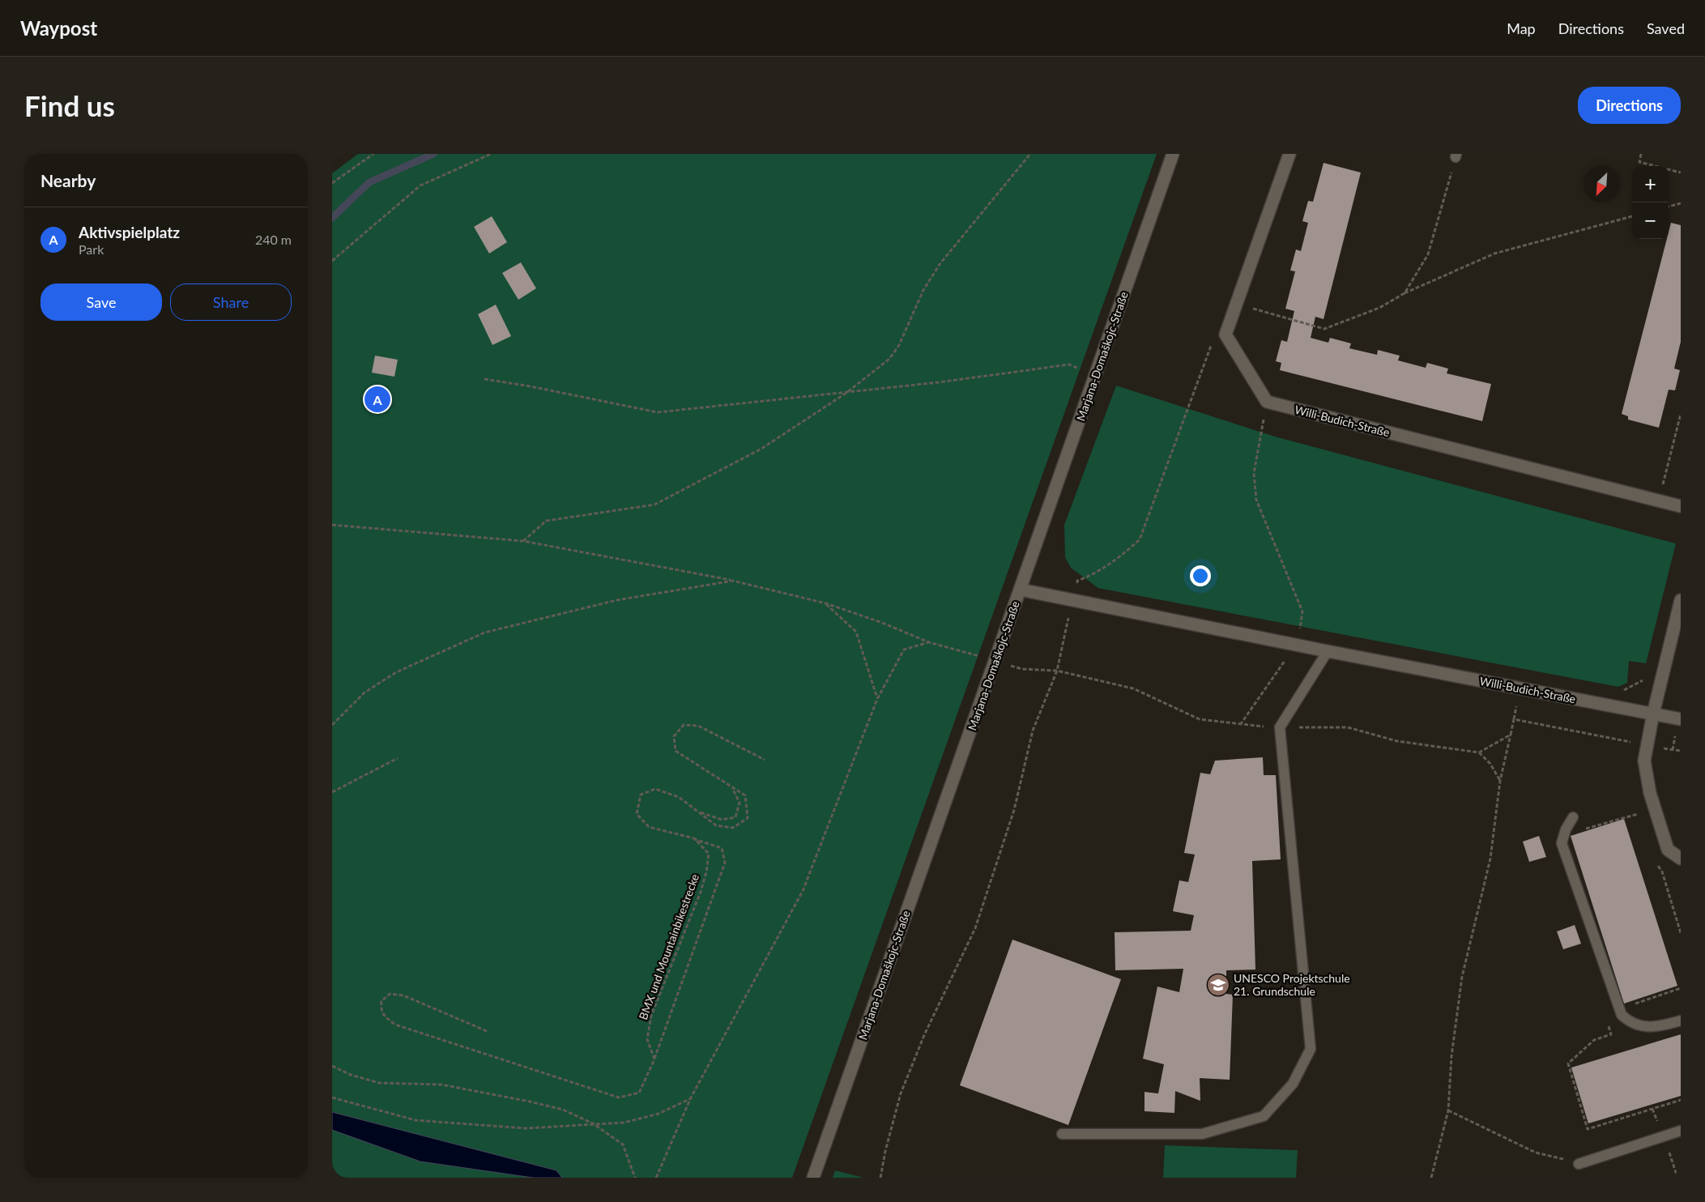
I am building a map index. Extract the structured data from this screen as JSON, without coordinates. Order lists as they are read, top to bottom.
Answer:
{
  "streets": {
    "street": ["Marjana-Domaškojc-Straße", "Willi-Budich-Straße"],
    "path": ["BMX und Mountainbikestrecke"]
  },
  "crossings": [
    ["Marjana-Domaškojc-Straße", "Willi-Budich-Straße"]
  ],
  "places": {
    "school or university": ["UNESCO Projektschule 21. Grundschule"]
  },
  "north": "bottom left",
  "page": {
    "header": "Waypost",
    "nav": ["Map", "Directions", "Saved"],
    "buttons": [
      "Directions",
      ["Save", "Share"]
    ],
    "title": "Find us",
    "heading": "Nearby",
    "map_buttons": ["+", "−"],
    "list": [
      {
        "mark": "A",
        "name": "Aktivspielplatz",
        "note": "Park",
        "value": "240 m"
      }
    ],
    "pins": "A"
  }
}
